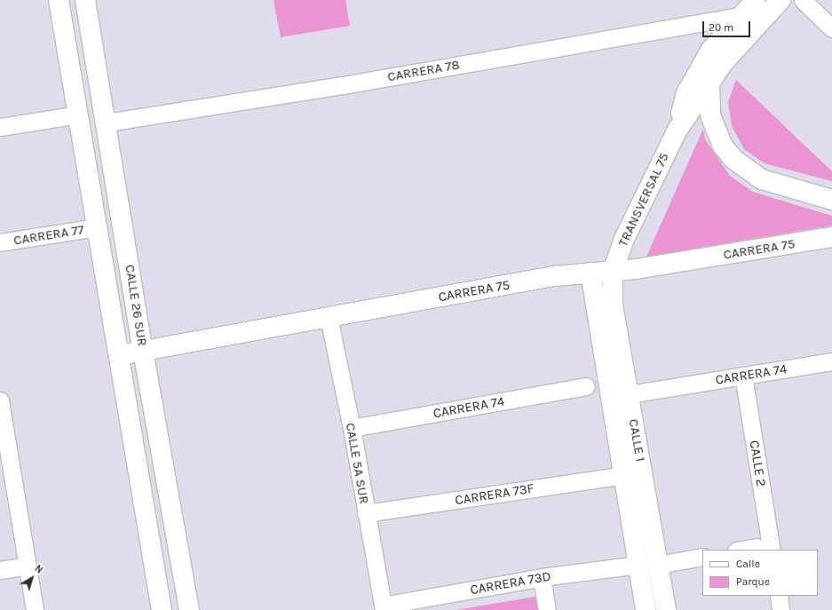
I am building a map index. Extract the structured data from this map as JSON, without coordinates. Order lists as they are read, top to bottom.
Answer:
{
  "streets": {
    "street": [
      "CARRERA 78",
      "TRANSVERSAL 75",
      "CARRERA 77",
      "CARRERA 75",
      "CALLE 26 SUR",
      "CARRERA 74",
      "CALLE 1",
      "CALLE 5A SUR",
      "CALLE 2",
      "CARRERA 73F",
      "CARRERA 73D"
    ]
  },
  "crossings": [
    ["CARRERA 78", "TRANSVERSAL 75"],
    ["CARRERA 78", "CALLE 26 SUR"],
    ["TRANSVERSAL 75", "CARRERA 75"],
    ["TRANSVERSAL 75", "CALLE 1"],
    ["CARRERA 77", "CALLE 26 SUR"],
    ["CARRERA 75", "CALLE 26 SUR"],
    ["CARRERA 75", "CALLE 1"],
    ["CARRERA 75", "CALLE 5A SUR"],
    ["CARRERA 74", "CALLE 1"],
    ["CARRERA 74", "CALLE 5A SUR"],
    ["CARRERA 74", "CALLE 2"],
    ["CALLE 1", "CARRERA 73F"],
    ["CALLE 1", "CARRERA 73D"],
    ["CALLE 5A SUR", "CARRERA 73F"],
    ["CALLE 5A SUR", "CARRERA 73D"]
  ],
  "legend": ["Calle", "Parque"],
  "scale_bar": "20 m",
  "north": "top right"
}
